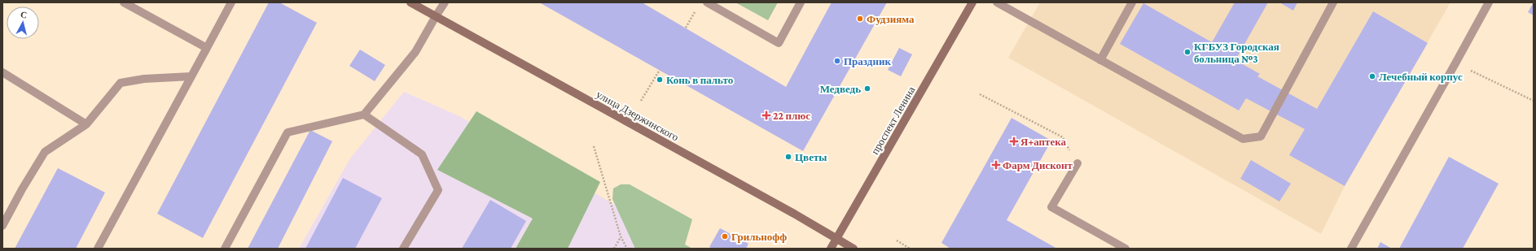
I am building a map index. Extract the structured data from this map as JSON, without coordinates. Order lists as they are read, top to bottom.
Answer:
{
  "streets": {
    "main road": ["улица Дзержинского", "проспект Ленина"]
  },
  "crossings": [
    ["улица Дзержинского", "проспект Ленина"]
  ],
  "places": {
    "other": [
      "Фудзияма",
      "КГБУЗ Городская больница №3",
      "Праздник",
      "Лечебный корпус",
      "Конь в пальто",
      "Медведь",
      "Цветы",
      "Грильнофф"
    ],
    "health": ["22 плюс", "Я+аптека", "Фарм Дисконт"]
  },
  "north": "top"
}
